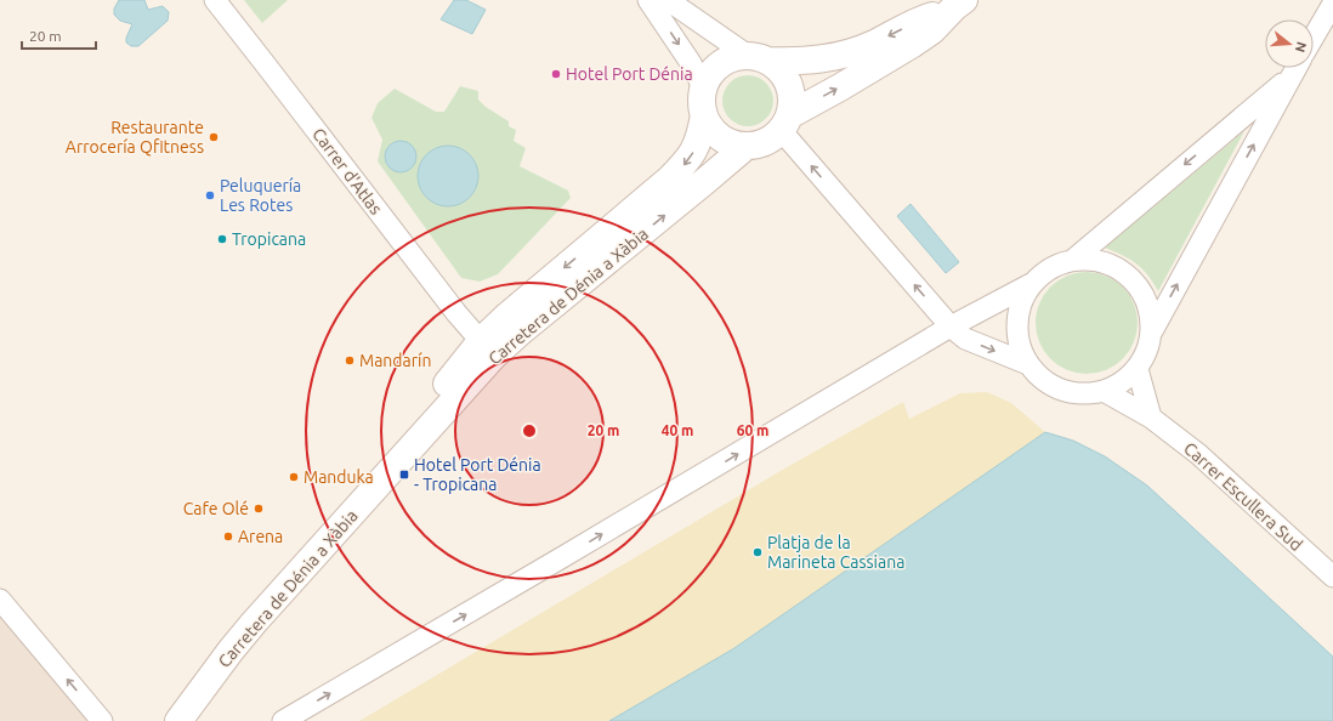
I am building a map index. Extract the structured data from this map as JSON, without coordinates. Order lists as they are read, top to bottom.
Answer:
{
  "streets": {
    "street": ["Carrer d'Atlas", "Carretera de Dénia a Xàbia", "Carrer Escullera Sud"]
  },
  "crossings": [
    ["Carrer d'Atlas", "Carretera de Dénia a Xàbia"]
  ],
  "places": {
    "other": [
      "Hotel Port Dénia",
      "Restaurante Arrocería Qfitness",
      "Peluquería Les Rotes",
      "Tropicana",
      "Mandarín",
      "Manduka",
      "Cafe Olé",
      "Arena",
      "Platja de la Marineta Cassiana"
    ],
    "transit": ["Hotel Port Dénia - Tropicana"]
  },
  "scale_bar": "20 m",
  "north": "right",
  "rings": ["20 m", "40 m", "60 m"]
}
